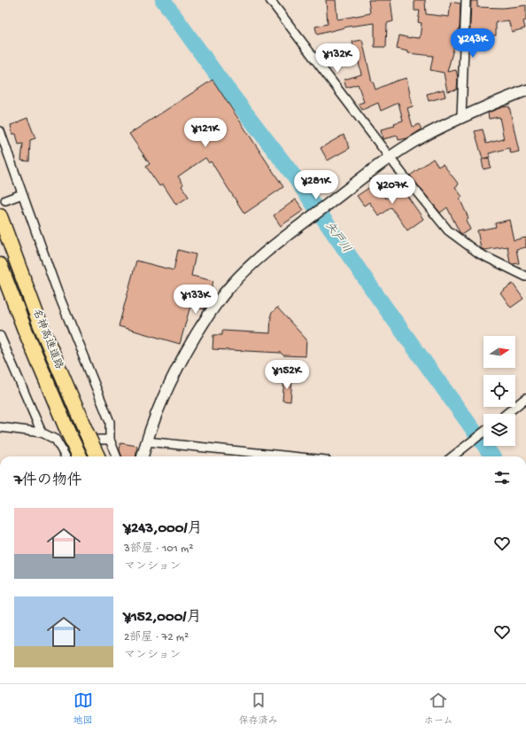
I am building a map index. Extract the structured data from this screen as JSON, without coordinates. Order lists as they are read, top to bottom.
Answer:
{
  "streets": {
    "highway": ["名神高速道路"]
  },
  "water": ["矢戸川"],
  "north": "right",
  "page": {
    "price": [
      "¥243K",
      "¥132K",
      "¥121K",
      "¥281K",
      "¥207K",
      "¥133K",
      "¥152K"
    ],
    "heading": "7件の物件",
    "list": [
      {
        "name": "¥243,000/月",
        "note": "3部屋 · 101 m² · マンション"
      },
      {
        "name": "¥152,000/月",
        "note": "2部屋 · 72 m² · マンション"
      }
    ],
    "tabs": ["地図", "保存済み", "ホーム"]
  }
}
